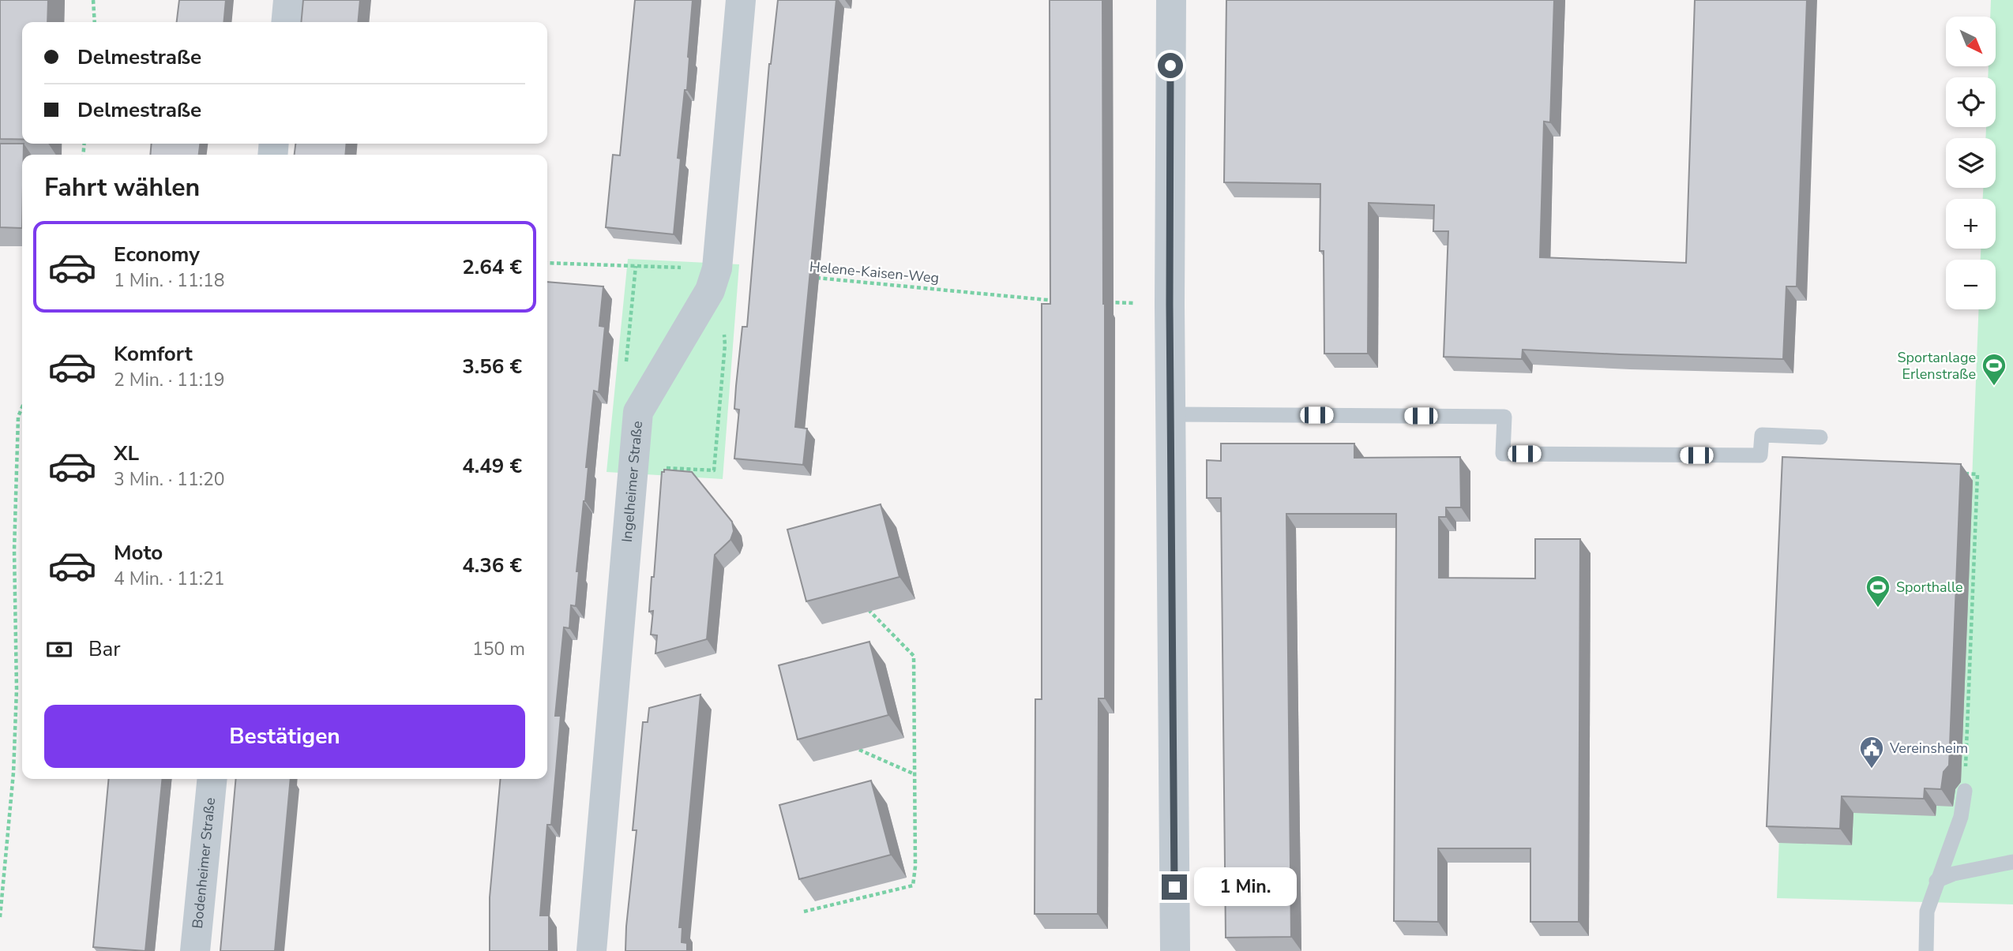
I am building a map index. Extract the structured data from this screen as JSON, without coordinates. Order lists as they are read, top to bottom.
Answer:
{
  "streets": {
    "street": ["Ingelheimer Straße", "Bodenheimer Straße"],
    "path": ["Helene-Kaisen-Weg"]
  },
  "places": {
    "sports": ["Sportanlage Erlenstraße", "Sporthalle"],
    "public building": ["Vereinsheim"]
  },
  "north": "bottom right",
  "page": {
    "map_buttons": ["+", "−"],
    "banner": ["Delmestraße", "Delmestraße"],
    "heading": "Fahrt wählen",
    "list": [
      {
        "name": "Economy",
        "note": "1 Min. · 11:18",
        "value": "2.64 €"
      },
      {
        "name": "Komfort",
        "note": "2 Min. · 11:19",
        "value": "3.56 €"
      },
      {
        "name": "XL",
        "note": "3 Min. · 11:20",
        "value": "4.49 €"
      },
      {
        "name": "Moto",
        "note": "4 Min. · 11:21",
        "value": "4.36 €"
      }
    ],
    "pay": ["Bar", "150 m"],
    "buttons": "Bestätigen",
    "bubble": "1 Min."
  }
}
